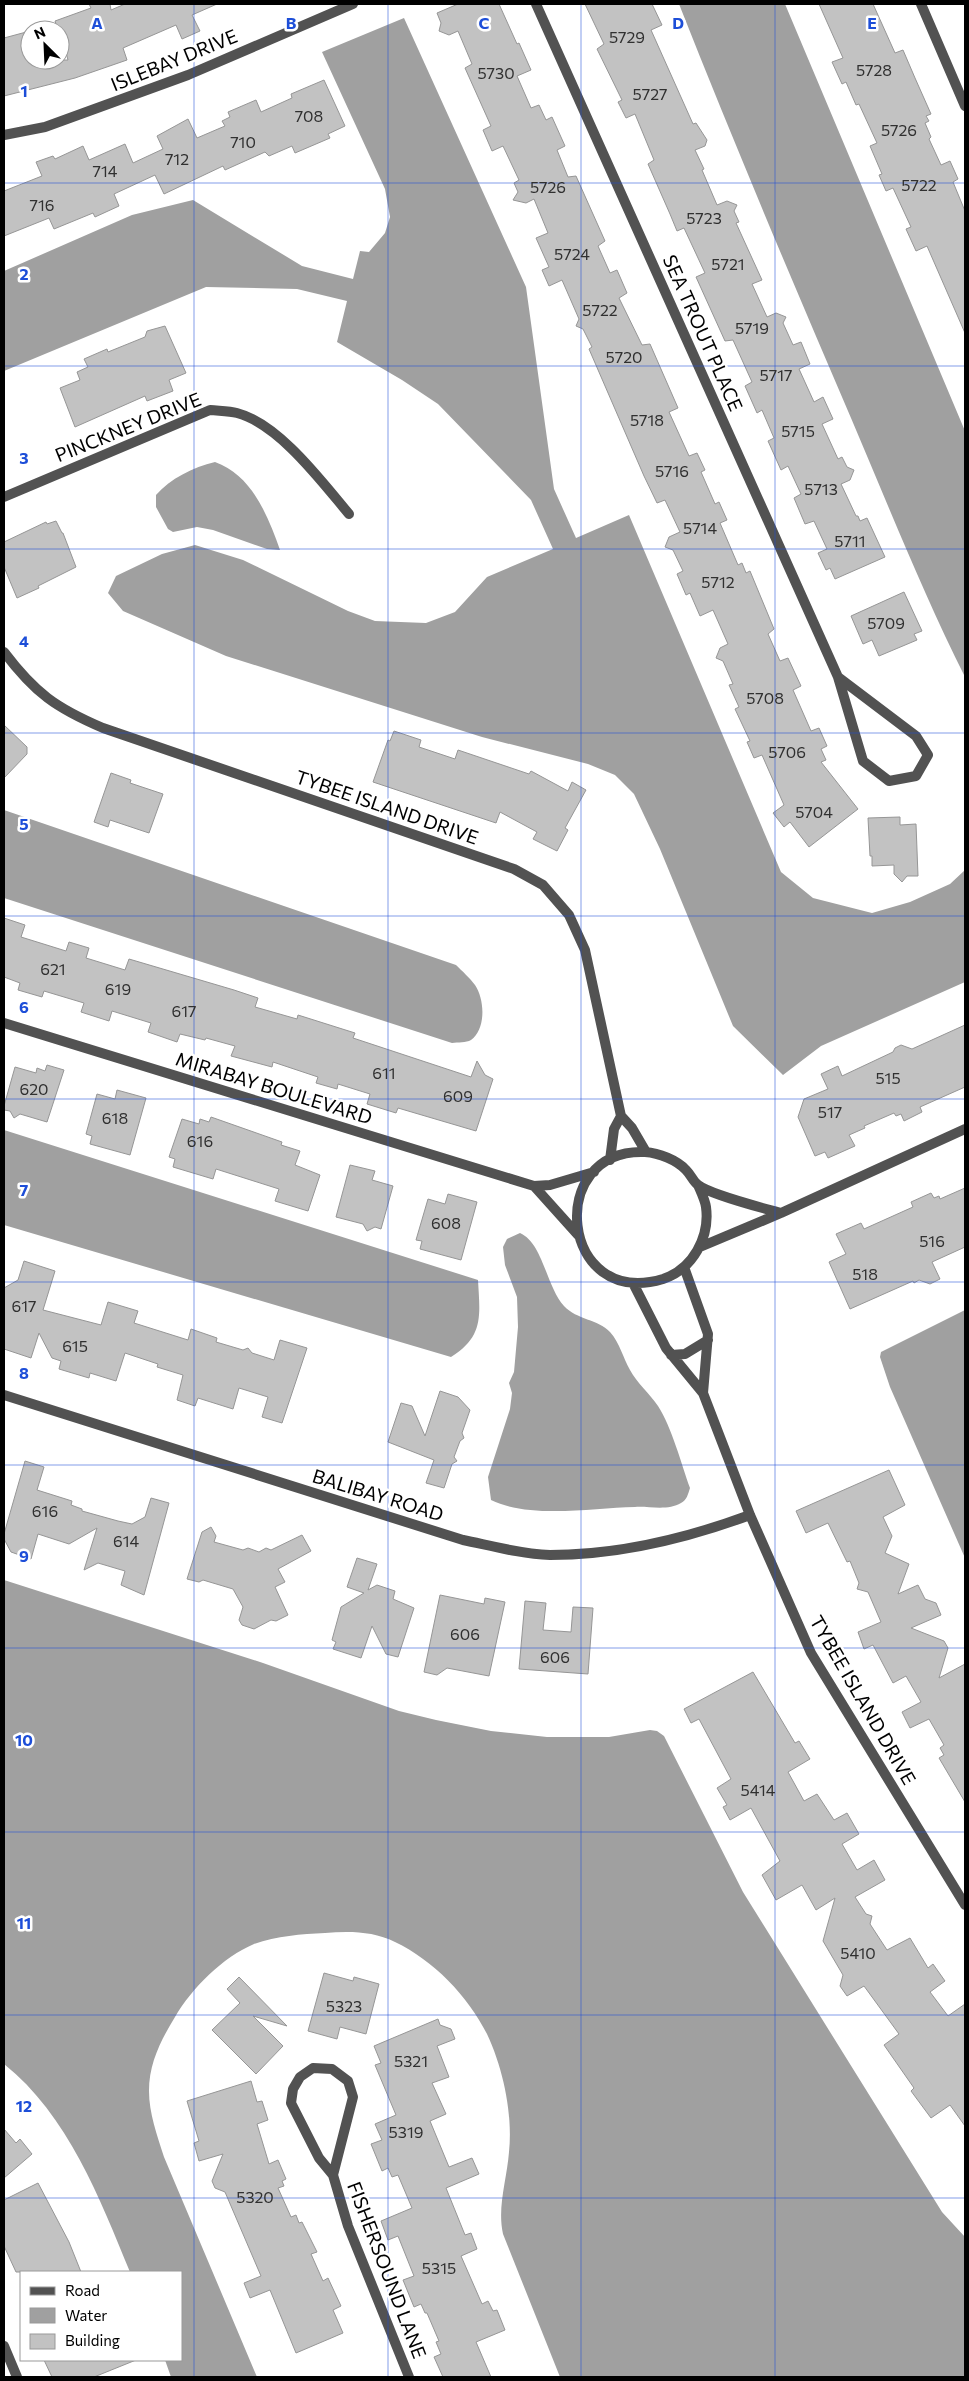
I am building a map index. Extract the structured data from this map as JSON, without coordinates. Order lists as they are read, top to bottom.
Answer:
{
  "streets": {
    "street": [
      "ISLEBAY DRIVE",
      "SEA TROUT PLACE",
      "PINCKNEY DRIVE",
      "TYBEE ISLAND DRIVE",
      "MIRABAY BOULEVARD",
      "BALIBAY ROAD",
      "FISHERSOUND LANE"
    ]
  },
  "crossings": [
    ["TYBEE ISLAND DRIVE", "MIRABAY BOULEVARD"],
    ["TYBEE ISLAND DRIVE", "BALIBAY ROAD"]
  ],
  "house_numbers": [
    "5729",
    "5728",
    "5730",
    "5727",
    "708",
    "5726",
    "710",
    "712",
    "714",
    "5722",
    "5726",
    "716",
    "5723",
    "5724",
    "5721",
    "5722",
    "5719",
    "5720",
    "5717",
    "5718",
    "5715",
    "5716",
    "5713",
    "5714",
    "5711",
    "5712",
    "5709",
    "5708",
    "5706",
    "5704",
    "621",
    "619",
    "617",
    "611",
    "515",
    "620",
    "609",
    "517",
    "618",
    "616",
    "608",
    "516",
    "518",
    "617",
    "615",
    "616",
    "614",
    "606",
    "606",
    "5414",
    "5410",
    "5323",
    "5321",
    "5319",
    "5320",
    "5315"
  ],
  "legend": ["Road", "Water", "Building"],
  "north": "top left",
  "grid": {
    "columns": [
      "A",
      "B",
      "C",
      "D",
      "E"
    ],
    "rows": [
      "1",
      "2",
      "3",
      "4",
      "5",
      "6",
      "7",
      "8",
      "9",
      "10",
      "11",
      "12"
    ]
  }
}
